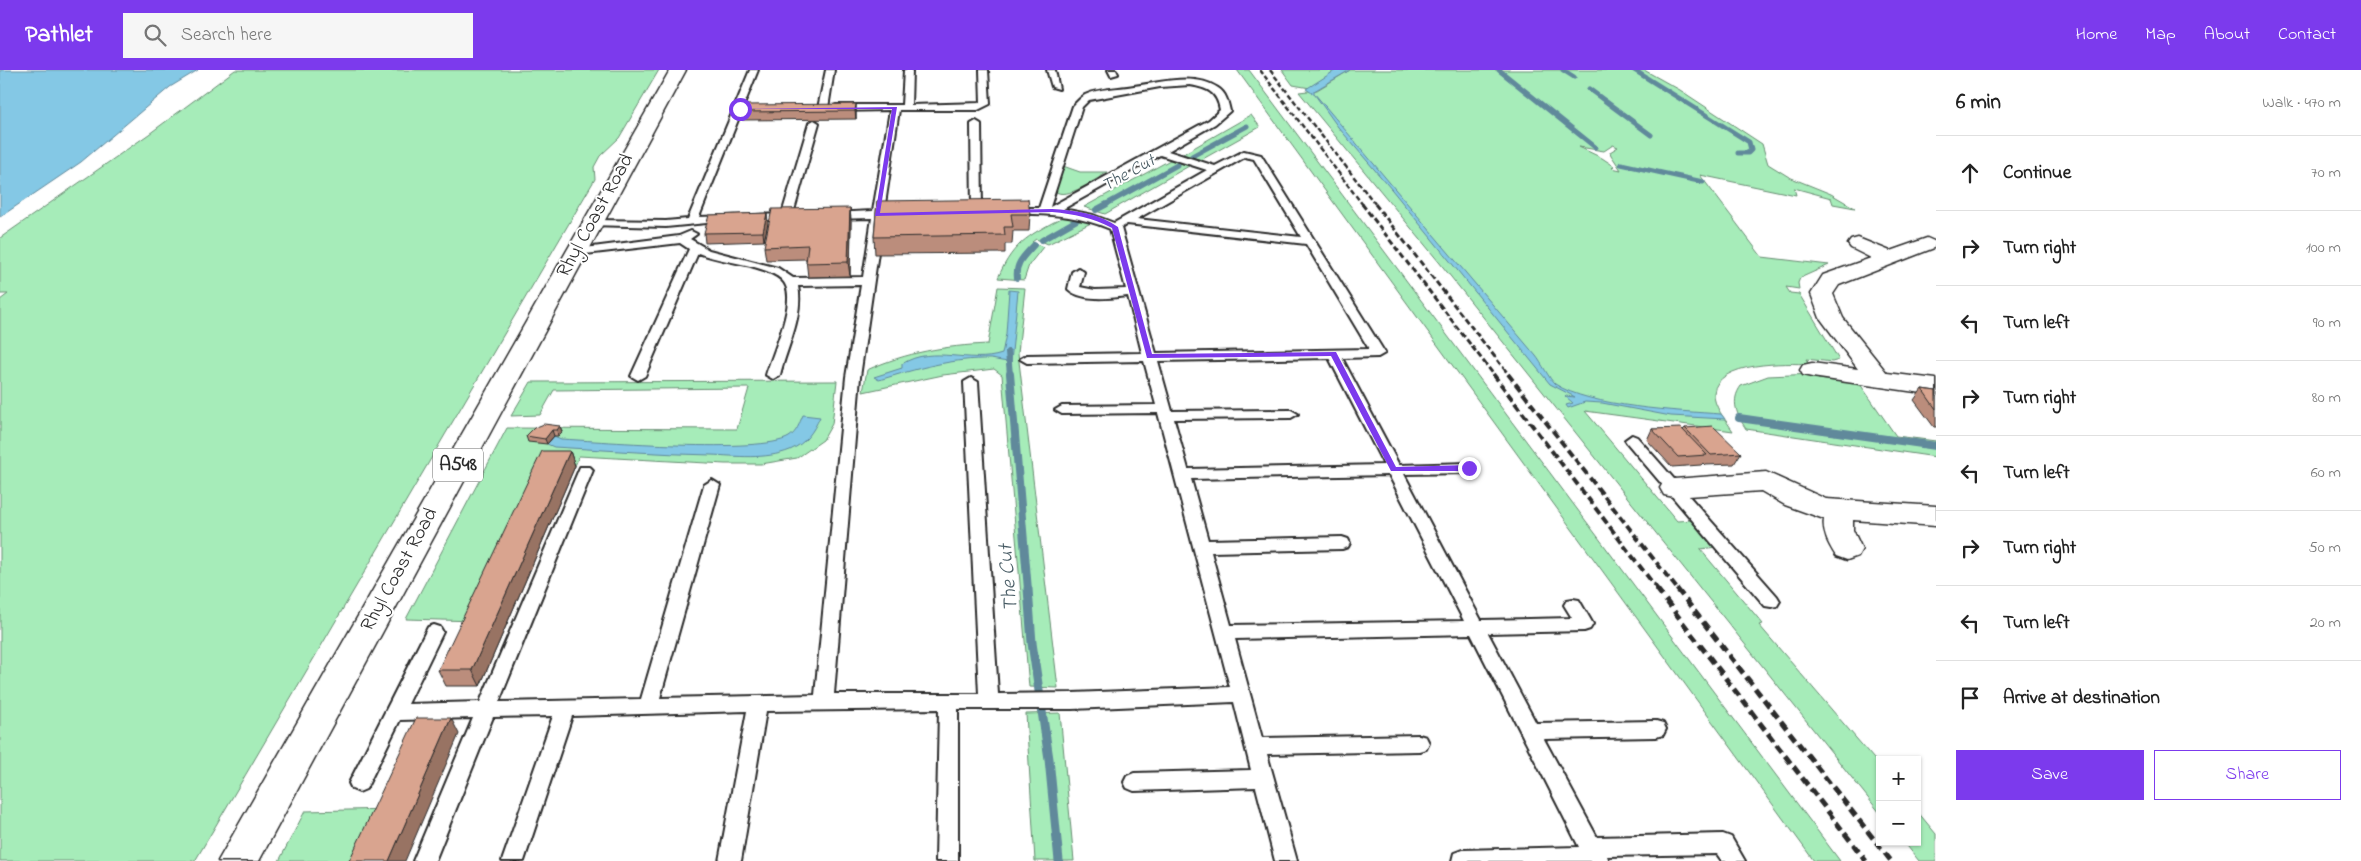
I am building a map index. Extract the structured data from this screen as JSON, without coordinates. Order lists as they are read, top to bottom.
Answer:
{
  "streets": {
    "main road": ["Rhyl Coast Road", "A548"]
  },
  "water": ["The Cut"],
  "page": {
    "header": "Pathlet",
    "search": "Search here",
    "nav": [
      "Home",
      "Map",
      "About",
      "Contact"
    ],
    "heading": ["6 min", "Walk · 470 m"],
    "list": [
      ["Continue", "70 m"],
      ["Turn right", "100 m"],
      ["Turn left", "90 m"],
      ["Turn right", "80 m"],
      ["Turn left", "60 m"],
      ["Turn right", "50 m"],
      ["Turn left", "20 m"],
      "Arrive at destination"
    ],
    "buttons": ["Save", "Share"],
    "map_buttons": ["+", "−"]
  }
}
